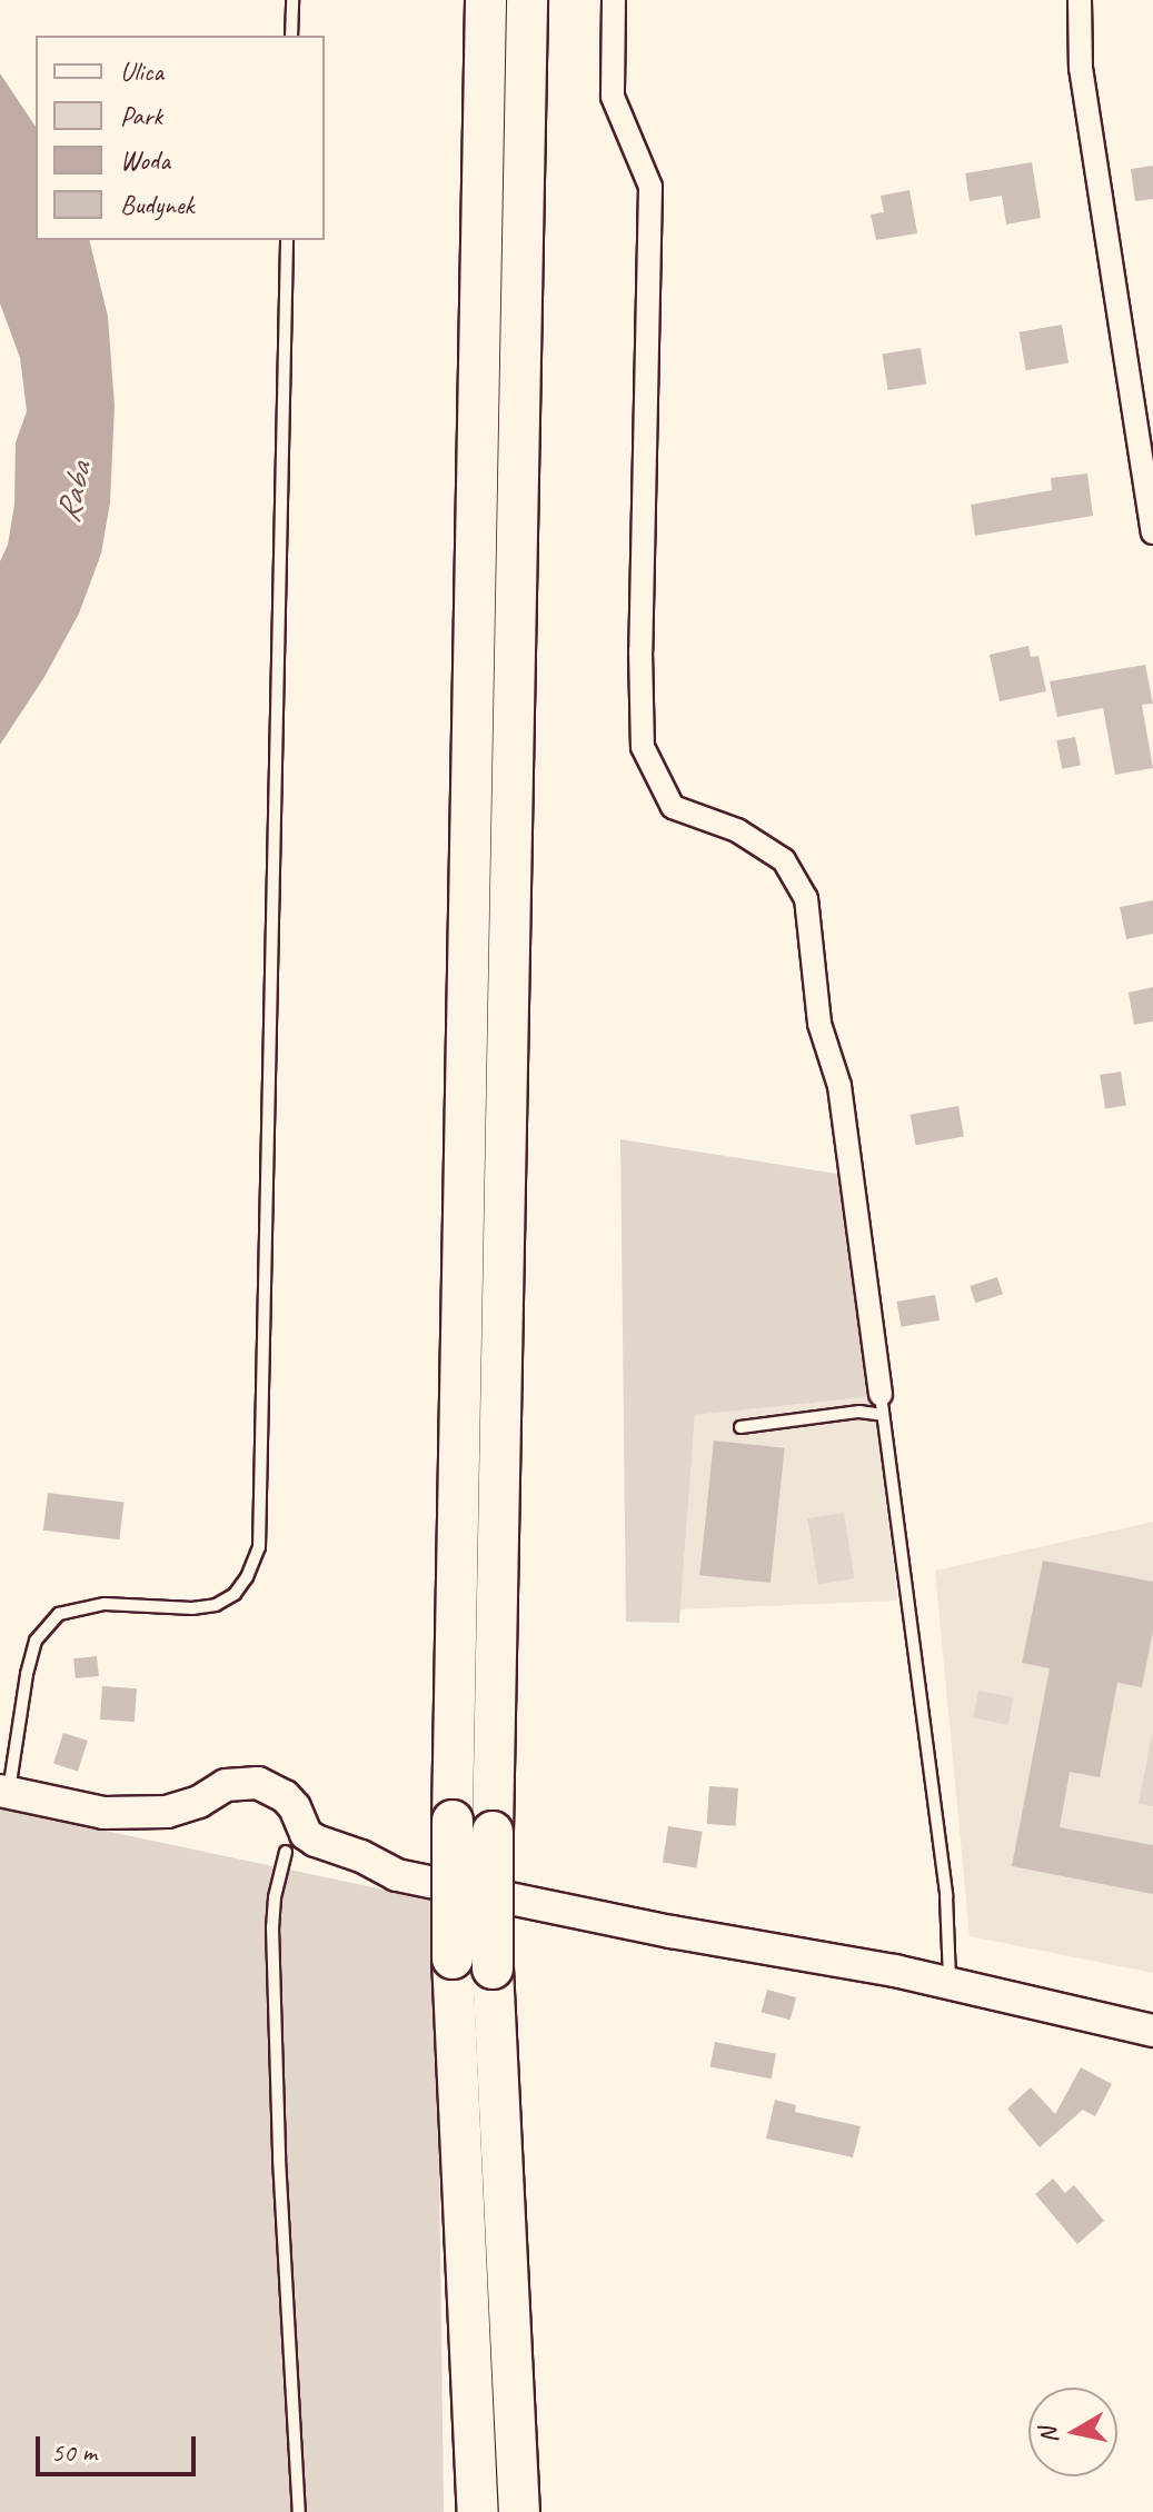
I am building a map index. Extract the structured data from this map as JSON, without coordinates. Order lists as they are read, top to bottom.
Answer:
{
  "water": ["Raba"],
  "legend": [
    "Ulica",
    "Park",
    "Woda",
    "Budynek"
  ],
  "scale_bar": "50 m",
  "north": "left"
}
